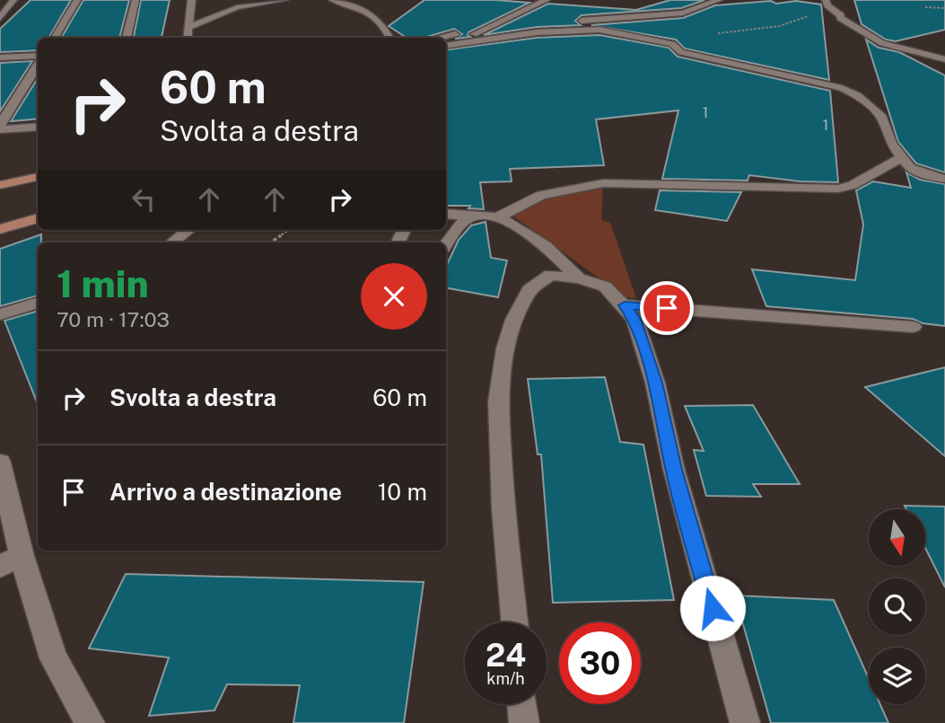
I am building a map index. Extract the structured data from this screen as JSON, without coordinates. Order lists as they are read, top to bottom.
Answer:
{
  "house_numbers": ["1", "1"],
  "north": "bottom",
  "page": {
    "turn": ["60 m", "Svolta a destra"],
    "heading": ["1 min", "70 m · 17:03"],
    "list": [
      {
        "name": "Svolta a destra",
        "value": "60 m"
      },
      {
        "name": "Arrivo a destinazione",
        "value": "10 m"
      }
    ],
    "speed": "24 km/h",
    "limit": "30"
  }
}
